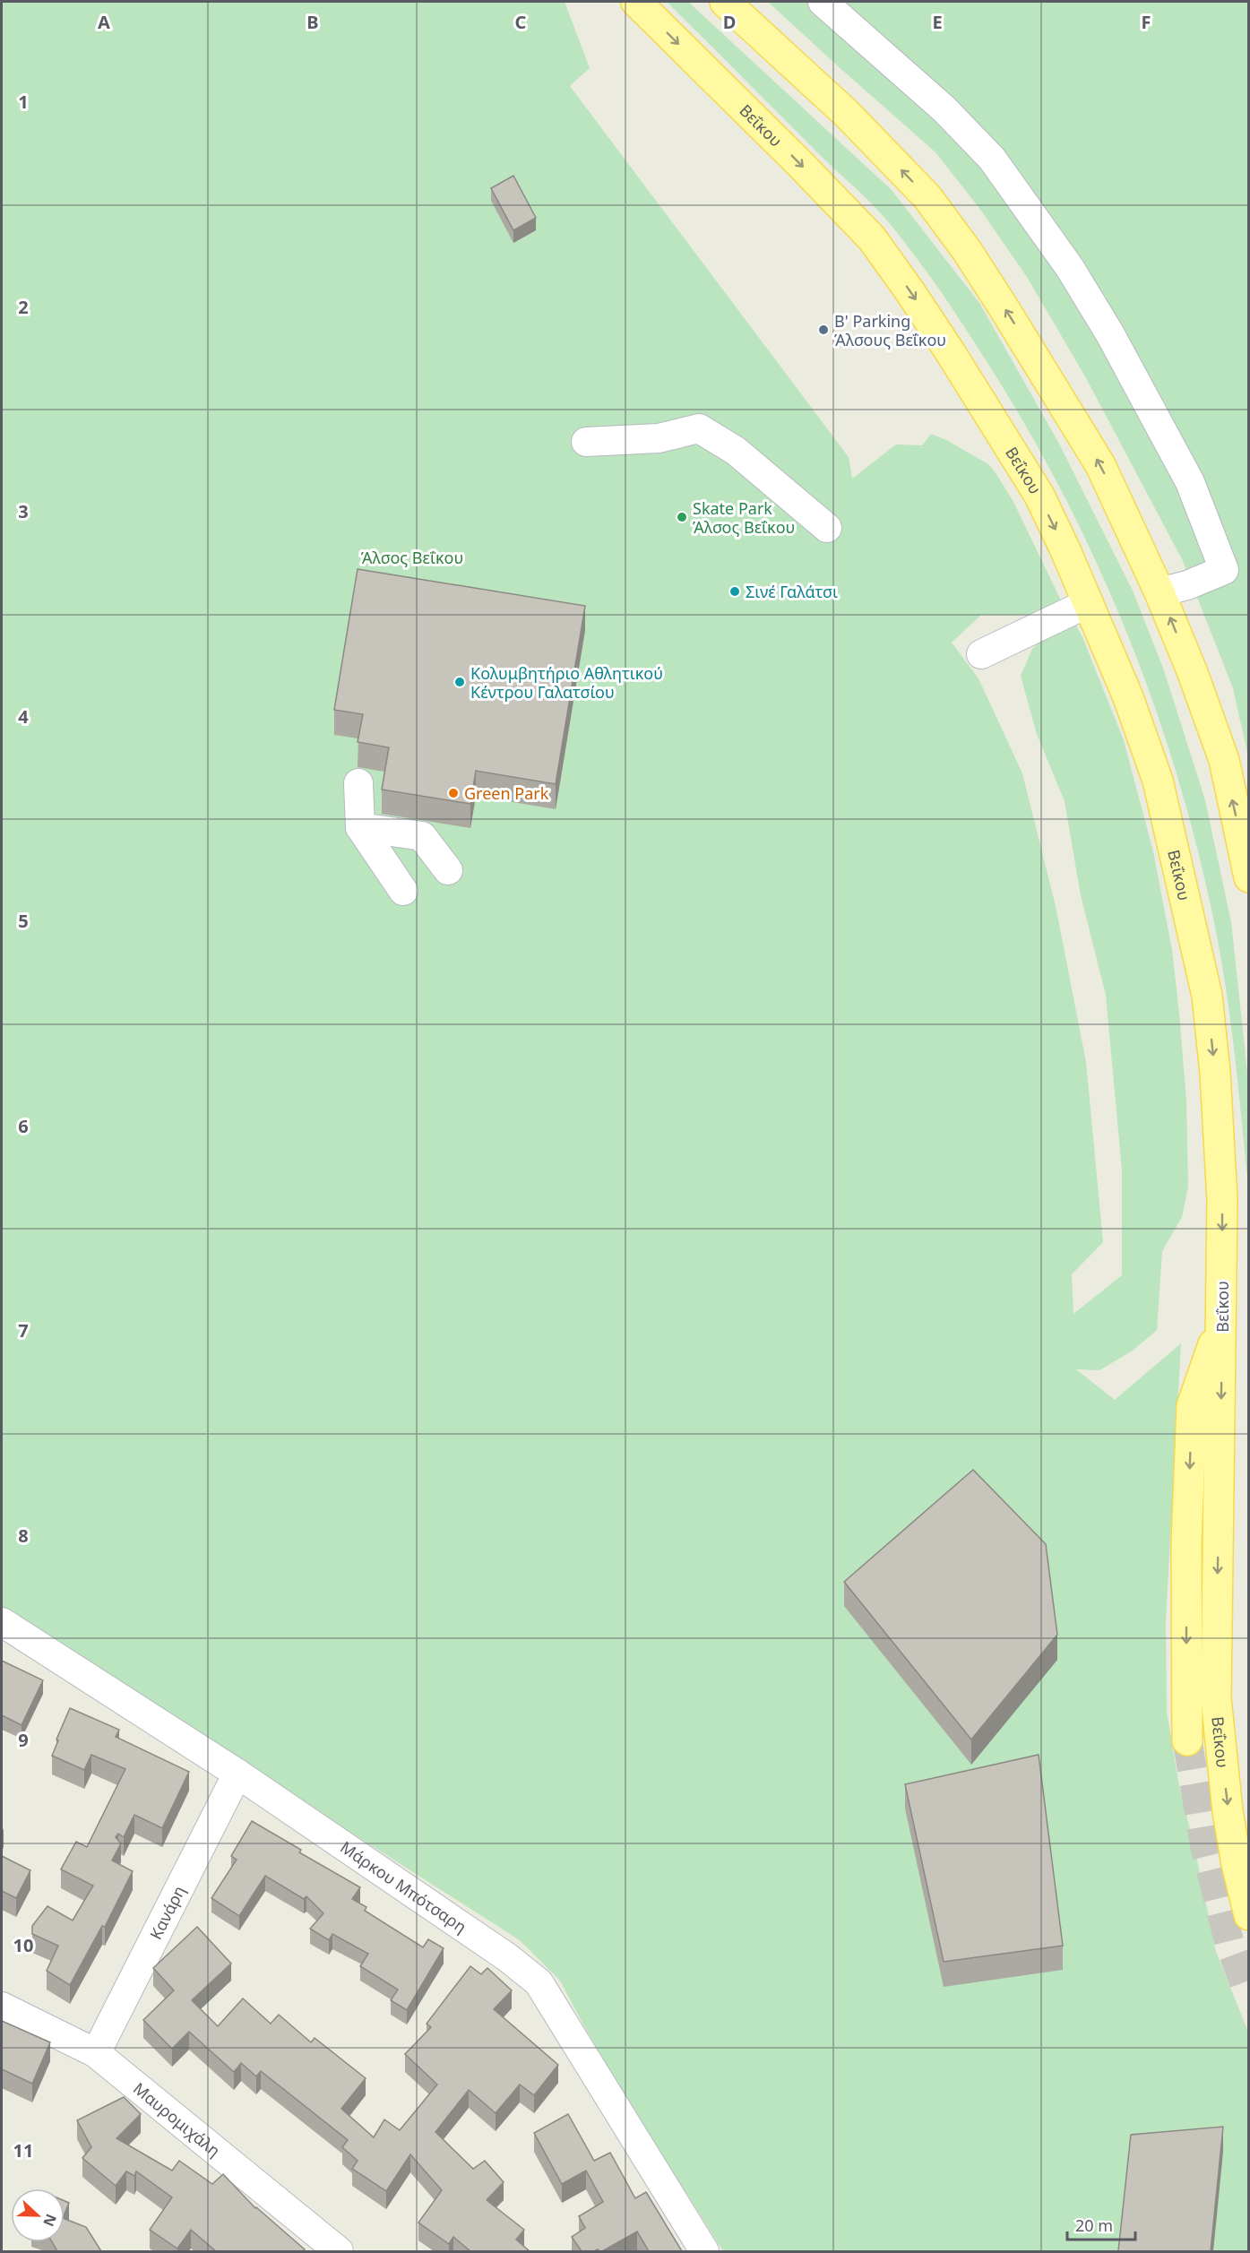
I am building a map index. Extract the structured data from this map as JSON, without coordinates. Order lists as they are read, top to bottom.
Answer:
{
  "streets": {
    "main road": ["Βεΐκου"],
    "street": ["Μάρκου Μπότσαρη", "Κανάρη", "Μαυρομιχάλη"]
  },
  "crossings": [
    ["Μάρκου Μπότσαρη", "Κανάρη"],
    ["Κανάρη", "Μαυρομιχάλη"]
  ],
  "parks": ["Άλσος Βεΐκου"],
  "places": [
    "Β' Parking Άλσους Βεΐκου",
    "Skate Park Άλσος Βεΐκου",
    "Σινέ Γαλάτσι",
    "Κολυμβητήριο Αθλητικού Κέντρου Γαλατσίου",
    "Green Park"
  ],
  "scale_bar": "20 m",
  "north": "right",
  "grid": {
    "columns": [
      "A",
      "B",
      "C",
      "D",
      "E",
      "F"
    ],
    "rows": [
      "1",
      "2",
      "3",
      "4",
      "5",
      "6",
      "7",
      "8",
      "9",
      "10",
      "11"
    ]
  }
}
